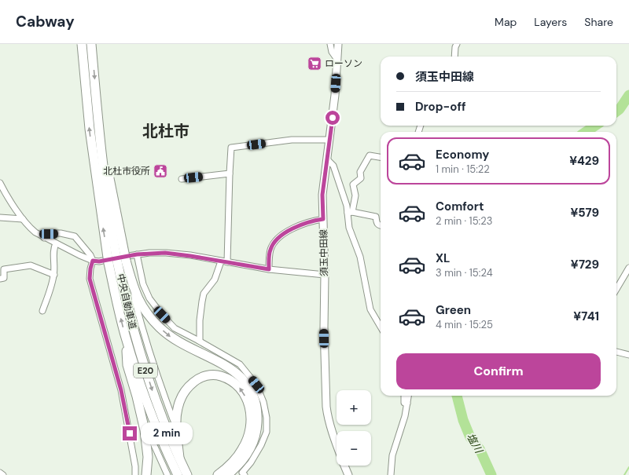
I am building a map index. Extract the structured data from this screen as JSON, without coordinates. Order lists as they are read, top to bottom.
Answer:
{
  "streets": {
    "highway": ["中央自動車道", "E20"],
    "main road": ["須玉中田線"]
  },
  "districts": ["北杜市"],
  "water": ["塩川"],
  "places": {
    "supermarket": ["ローソン"],
    "public building": ["北杜市役所"]
  },
  "page": {
    "header": "Cabway",
    "nav": ["Map", "Layers", "Share"],
    "banner": ["須玉中田線", "Drop-off"],
    "list": [
      {
        "name": "Economy",
        "note": "1 min · 15:22",
        "value": "¥429"
      },
      {
        "name": "Comfort",
        "note": "2 min · 15:23",
        "value": "¥579"
      },
      {
        "name": "XL",
        "note": "3 min · 15:24",
        "value": "¥729"
      },
      {
        "name": "Green",
        "note": "4 min · 15:25",
        "value": "¥741"
      }
    ],
    "buttons": "Confirm",
    "map_buttons": ["+", "−"],
    "bubble": "2 min"
  }
}
